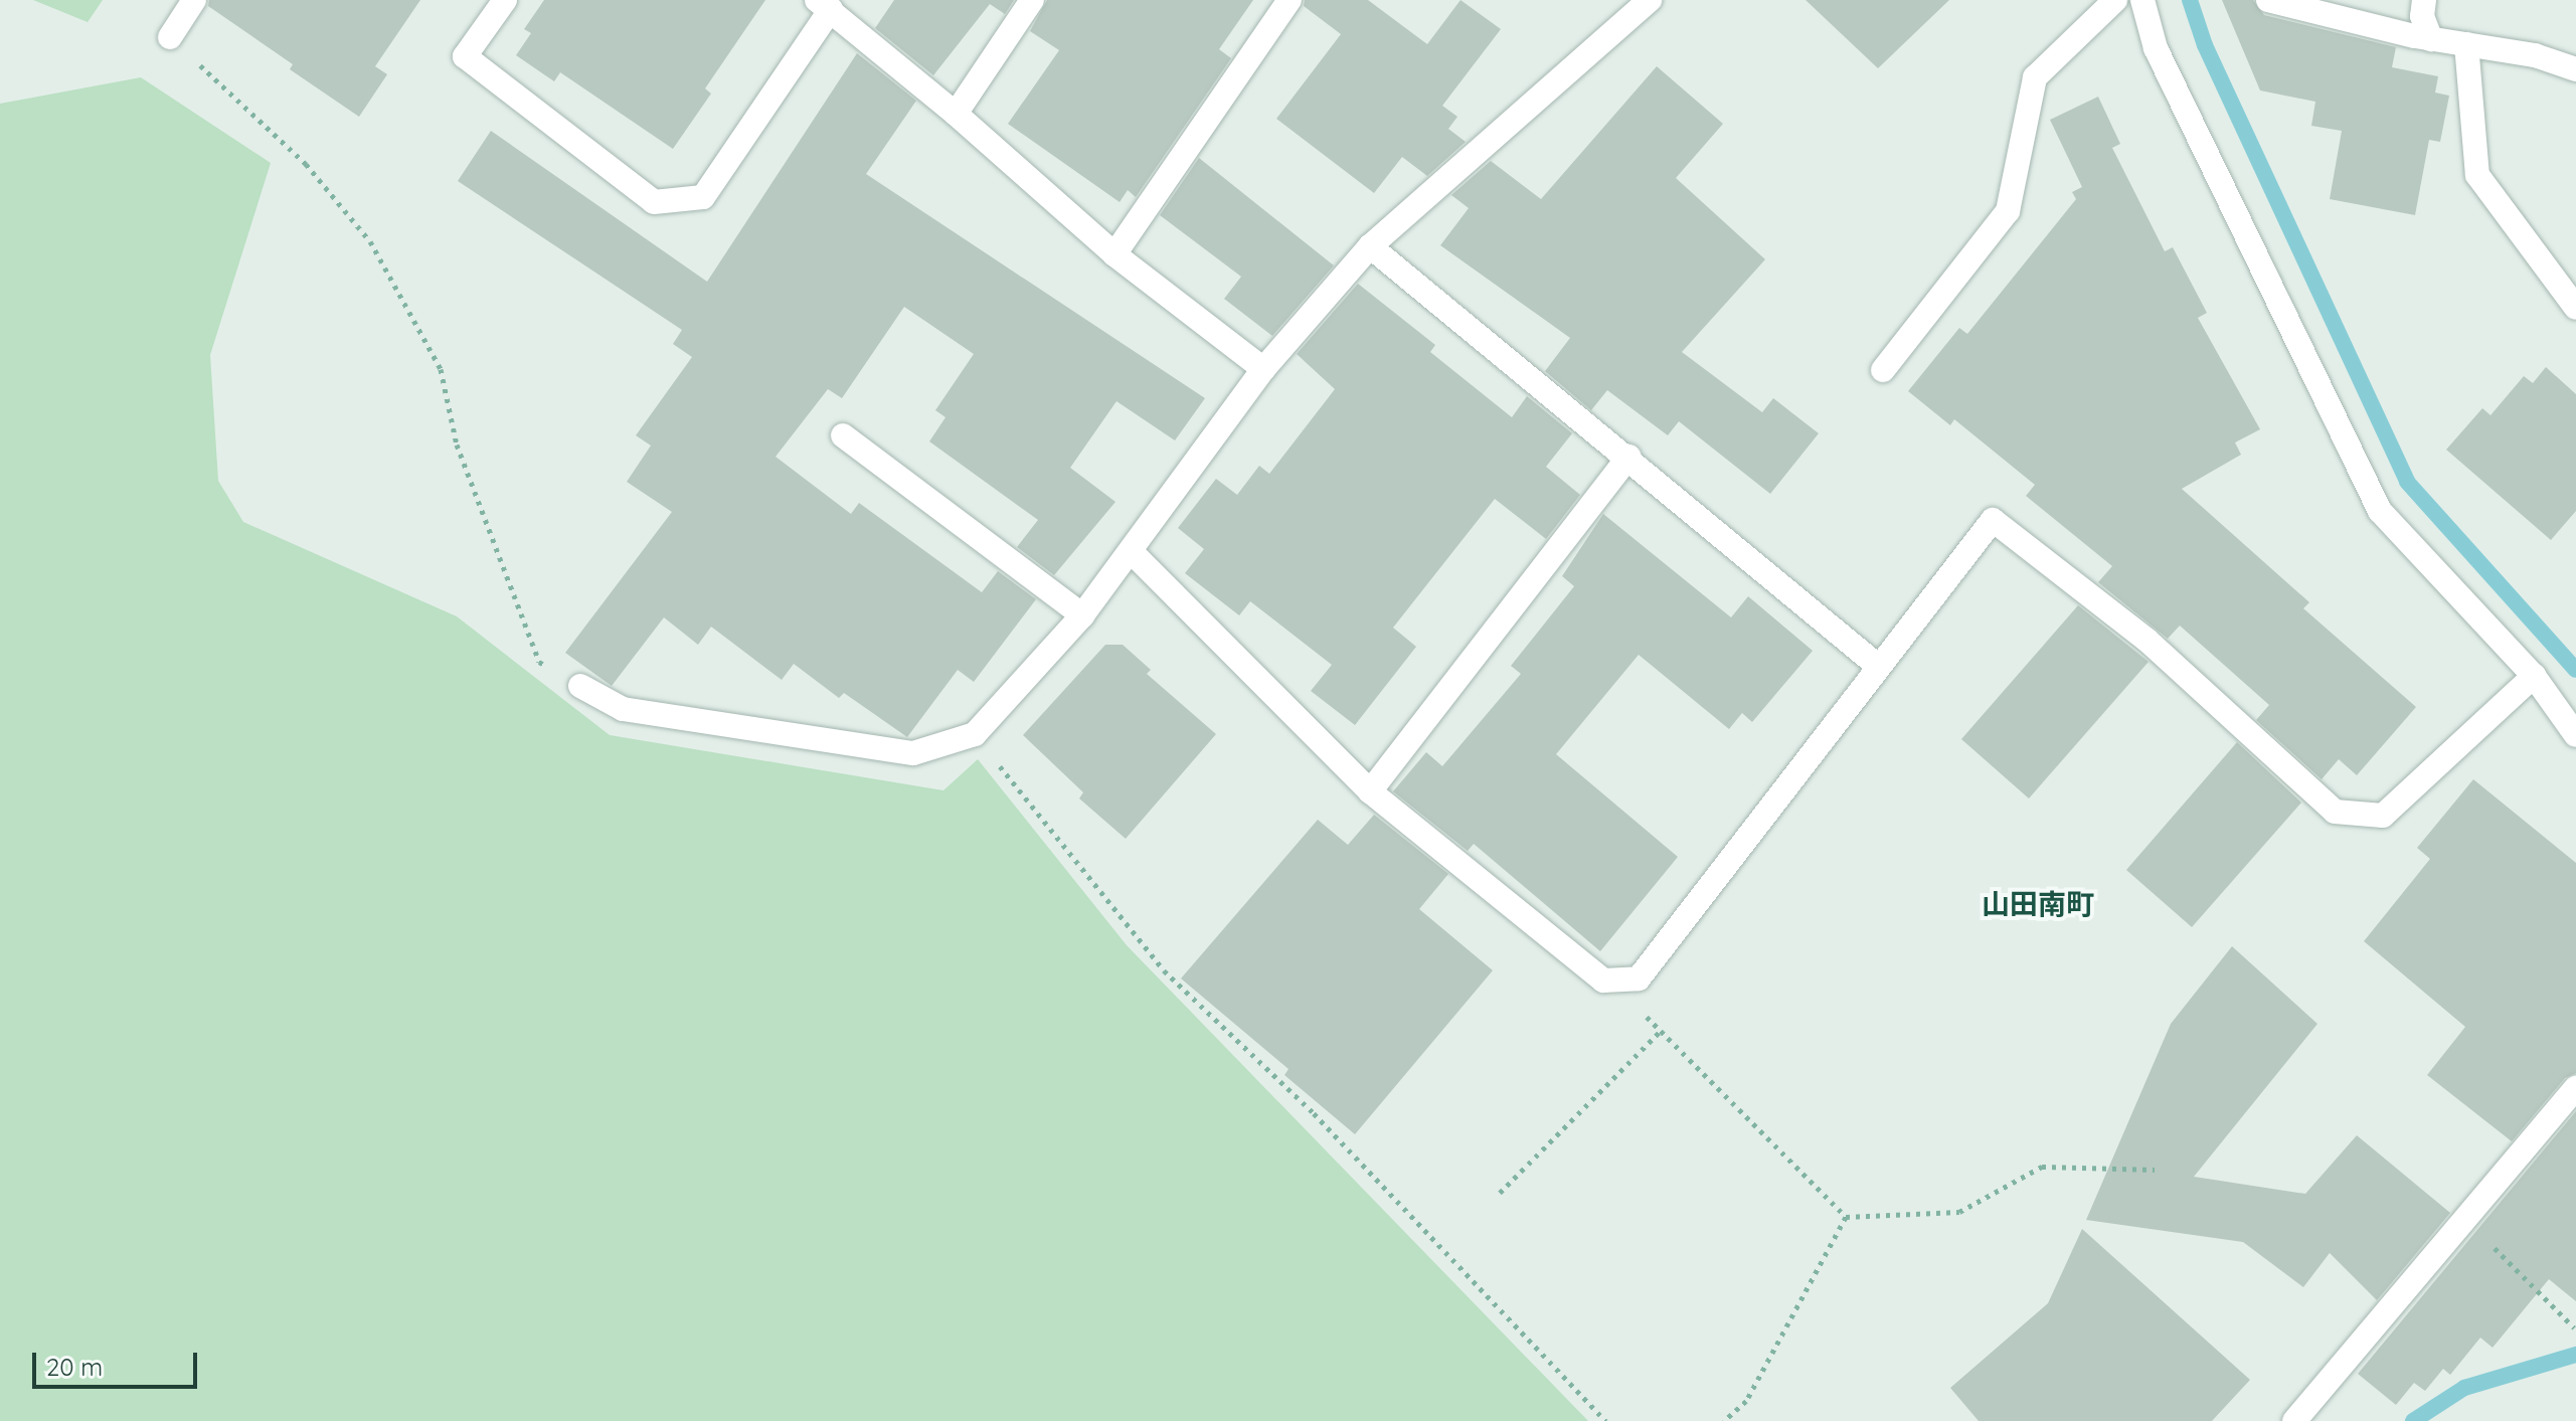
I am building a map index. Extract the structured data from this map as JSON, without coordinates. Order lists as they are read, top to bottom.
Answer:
{
  "districts": ["山田南町"],
  "scale_bar": "20 m"
}
